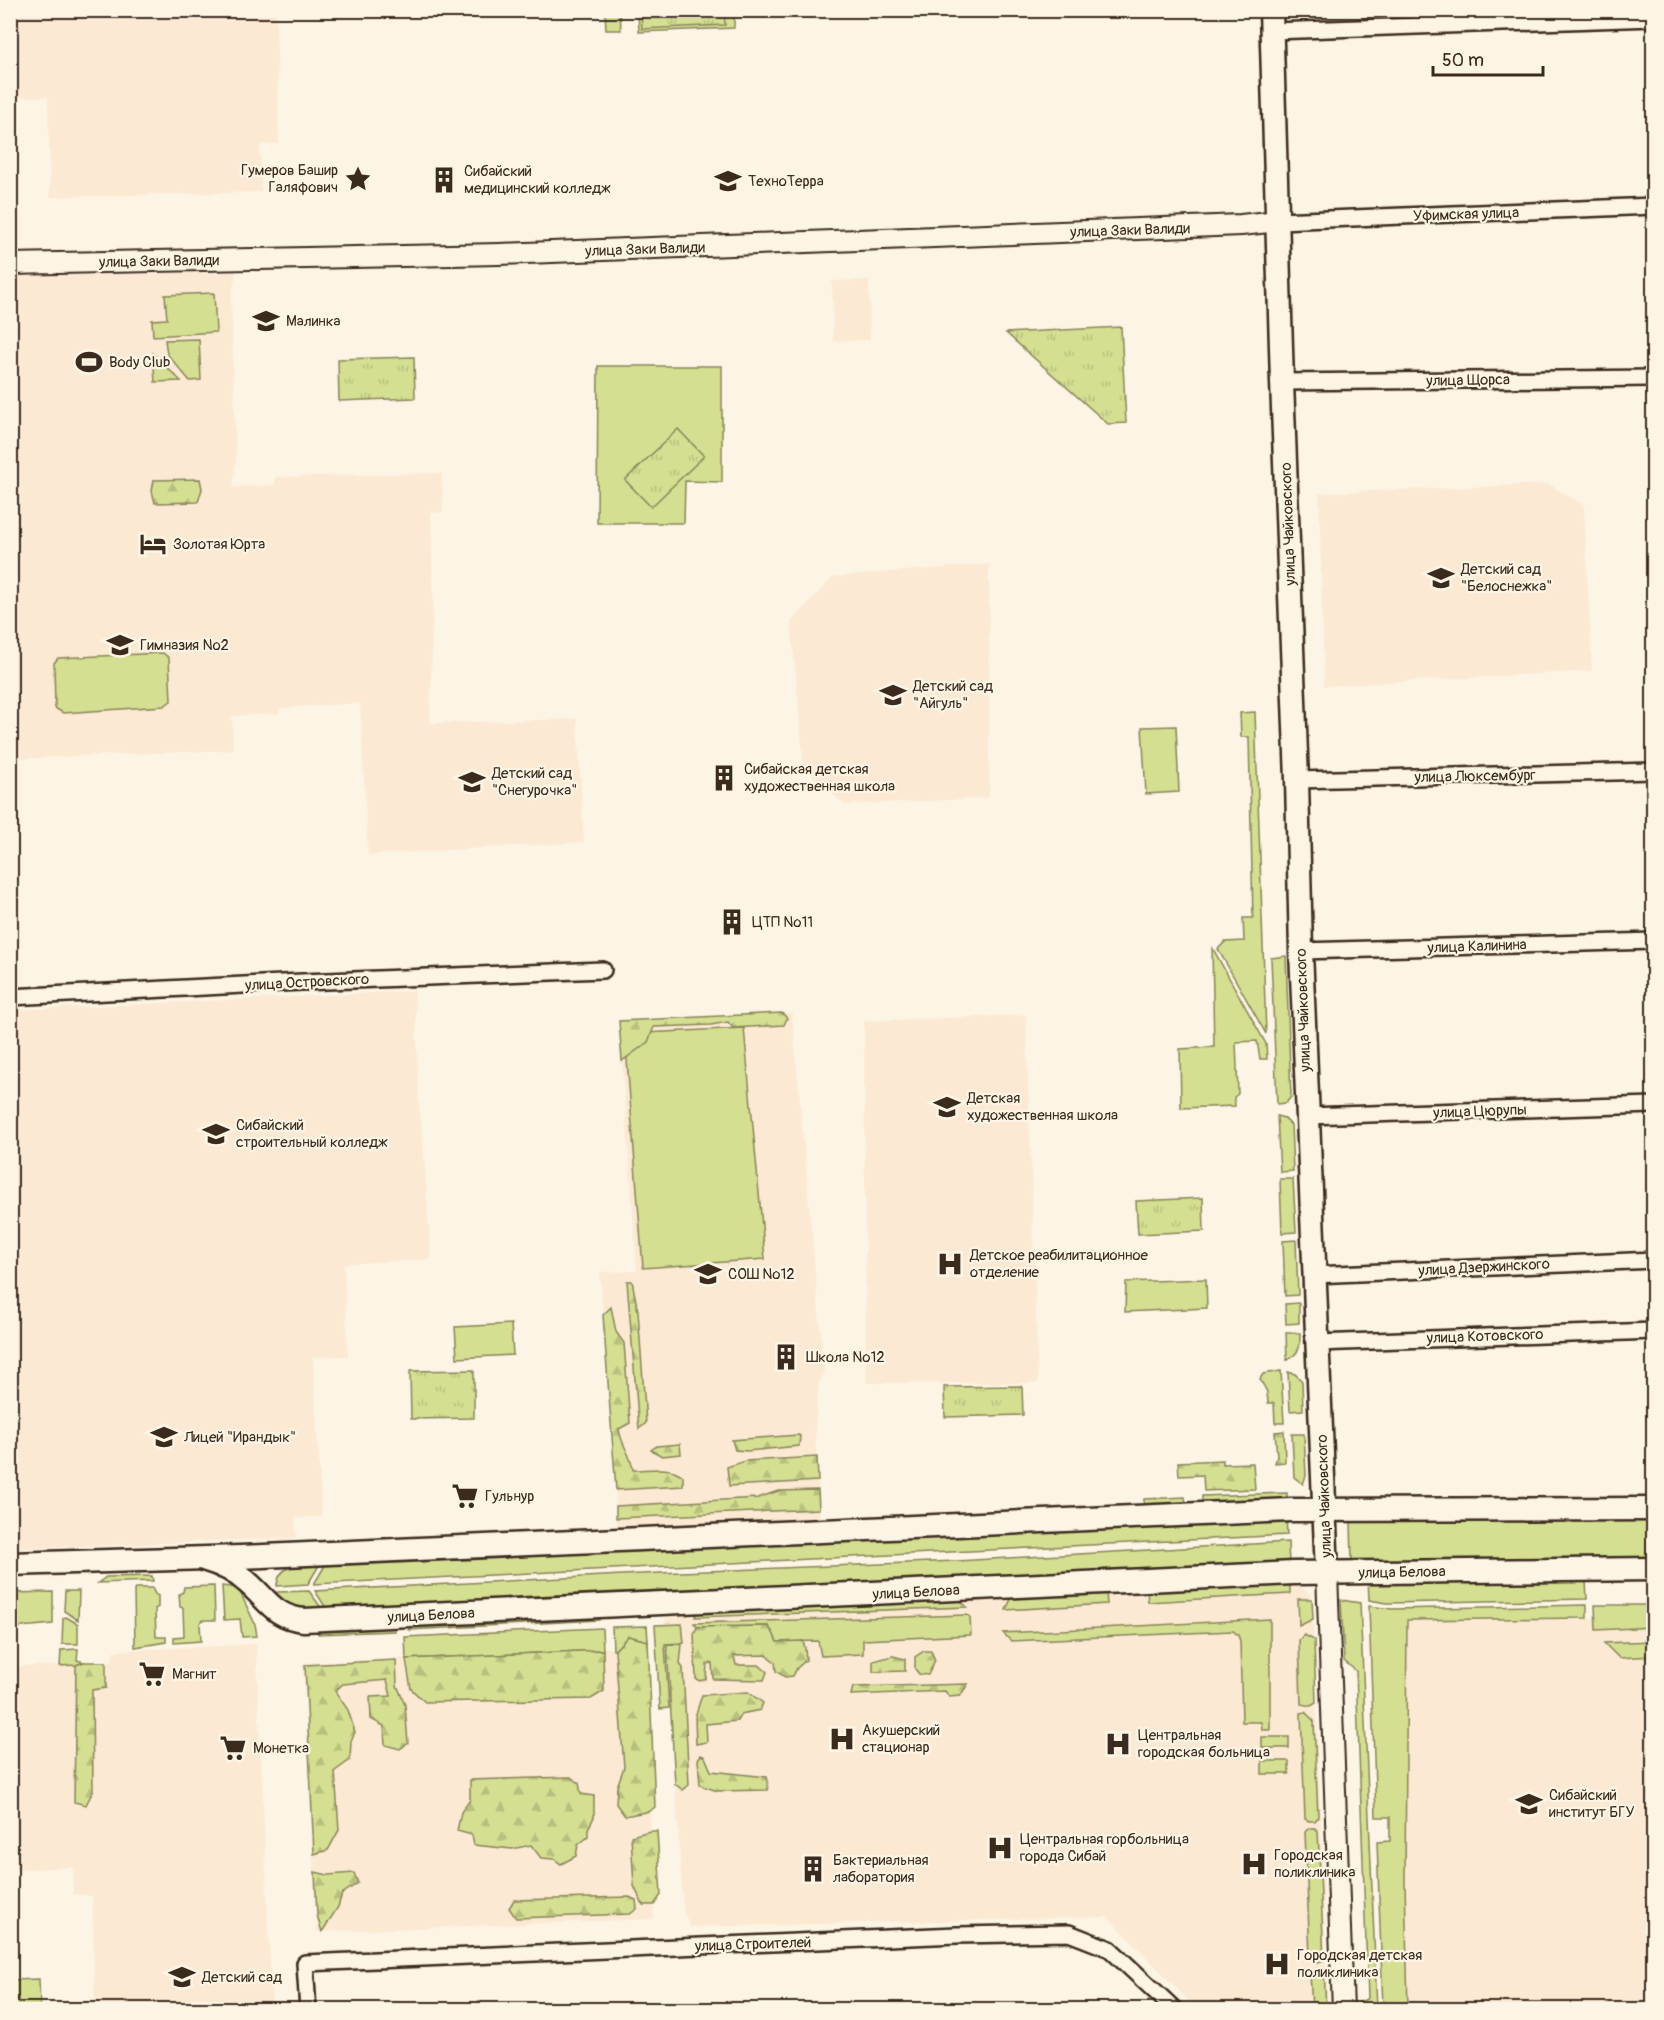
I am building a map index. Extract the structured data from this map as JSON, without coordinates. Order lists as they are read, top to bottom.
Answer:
{
  "streets": {
    "main road": ["улица Чайковского", "улица Белова"],
    "street": [
      "Уфимская улица",
      "улица Заки Валиди",
      "улица Щорса",
      "улица Люксембург",
      "улица Калинина",
      "улица Островского",
      "улица Цюрупы",
      "улица Дзержинского",
      "улица Котовского",
      "улица Строителей"
    ]
  },
  "crossings": [
    ["Уфимская улица", "улица Заки Валиди"],
    ["Уфимская улица", "улица Чайковского"],
    ["улица Заки Валиди", "улица Чайковского"],
    ["улица Щорса", "улица Чайковского"],
    ["улица Чайковского", "улица Люксембург"],
    ["улица Чайковского", "улица Калинина"],
    ["улица Чайковского", "улица Цюрупы"],
    ["улица Чайковского", "улица Дзержинского"],
    ["улица Чайковского", "улица Котовского"],
    ["улица Чайковского", "улица Белова"]
  ],
  "places": {
    "place": ["Гумеров Башир Галяфович"],
    "building": [
      "Сибайский медицинский колледж",
      "Сибайская детская художественная школа",
      "ЦТП №11",
      "Школа №12",
      "Бактериальная лаборатория"
    ],
    "school or university": [
      "ТехноТерра",
      "Малинка",
      "Детский сад \"Белоснежка\"",
      "Гимназия №2",
      "Детский сад \"Айгуль\"",
      "Детский сад \"Снегурочка\"",
      "Детская художественная школа",
      "Сибайский строительный колледж",
      "СОШ №12",
      "Лицей \"Ирандык\"",
      "Сибайский институт БГУ",
      "Детский сад"
    ],
    "sports": ["Body Club"],
    "hotel": ["Золотая Юрта"],
    "hospital": [
      "Детское реабилитационное отделение",
      "Акушерский стационар",
      "Центральная городская больница",
      "Центральная горбольница города Сибай",
      "Городская поликлиника",
      "Городская детская поликлиника"
    ],
    "supermarket": ["Гульнур", "Магнит", "Монетка"]
  },
  "scale_bar": "50 m"
}
